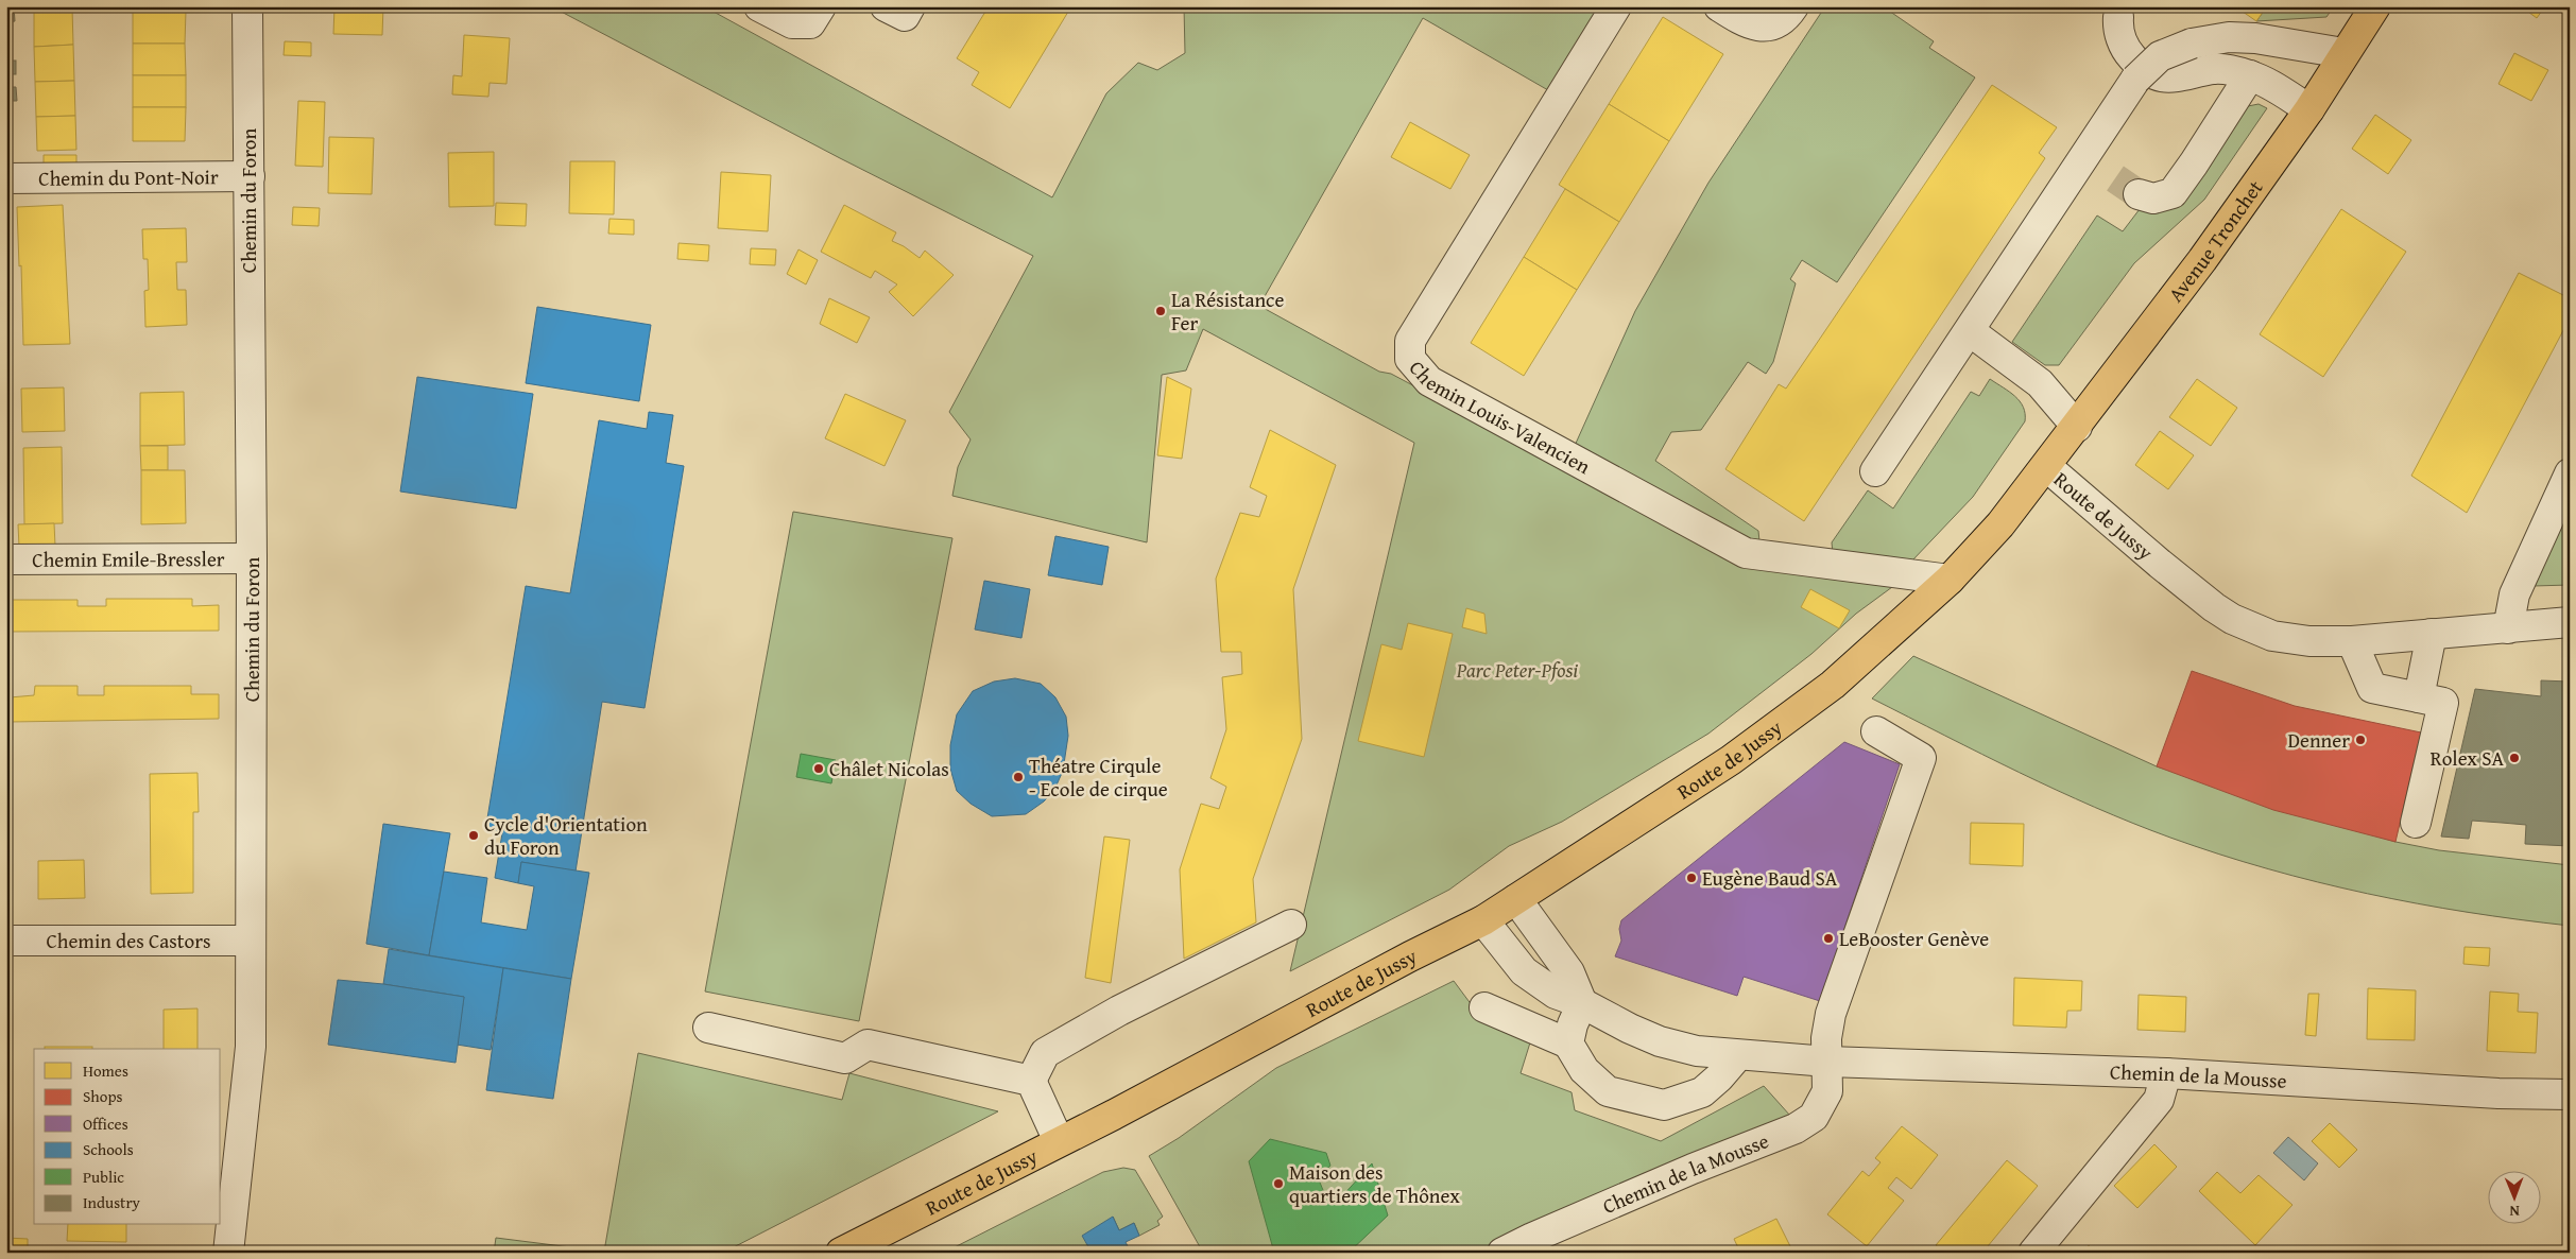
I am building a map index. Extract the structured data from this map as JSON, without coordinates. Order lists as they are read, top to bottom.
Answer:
{
  "streets": {
    "main road": ["Avenue Tronchet", "Route de Jussy"],
    "street": [
      "Chemin du Pont-Noir",
      "Chemin du Foron",
      "Chemin Louis-Valencien",
      "Chemin Emile-Bressler",
      "Chemin des Castors",
      "Chemin de la Mousse"
    ]
  },
  "crossings": [
    ["Chemin du Pont-Noir", "Chemin du Foron"],
    ["Chemin du Foron", "Chemin Emile-Bressler"],
    ["Chemin du Foron", "Chemin des Castors"],
    ["Avenue Tronchet", "Route de Jussy"],
    ["Chemin Louis-Valencien", "Route de Jussy"],
    ["Route de Jussy", "Chemin de la Mousse"]
  ],
  "parks": ["Parc Peter-Pfosi"],
  "places": [
    "La Résistance Fer",
    "Denner",
    "Rolex SA",
    "Châlet Nicolas",
    "Théatre Cirqule - Ecole de cirque",
    "Cycle d'Orientation du Foron",
    "Eugène Baud SA",
    "LeBooster Genève",
    "Maison des quartiers de Thônex"
  ],
  "legend": [
    "Homes",
    "Shops",
    "Offices",
    "Schools",
    "Public",
    "Industry"
  ],
  "north": "bottom"
}
